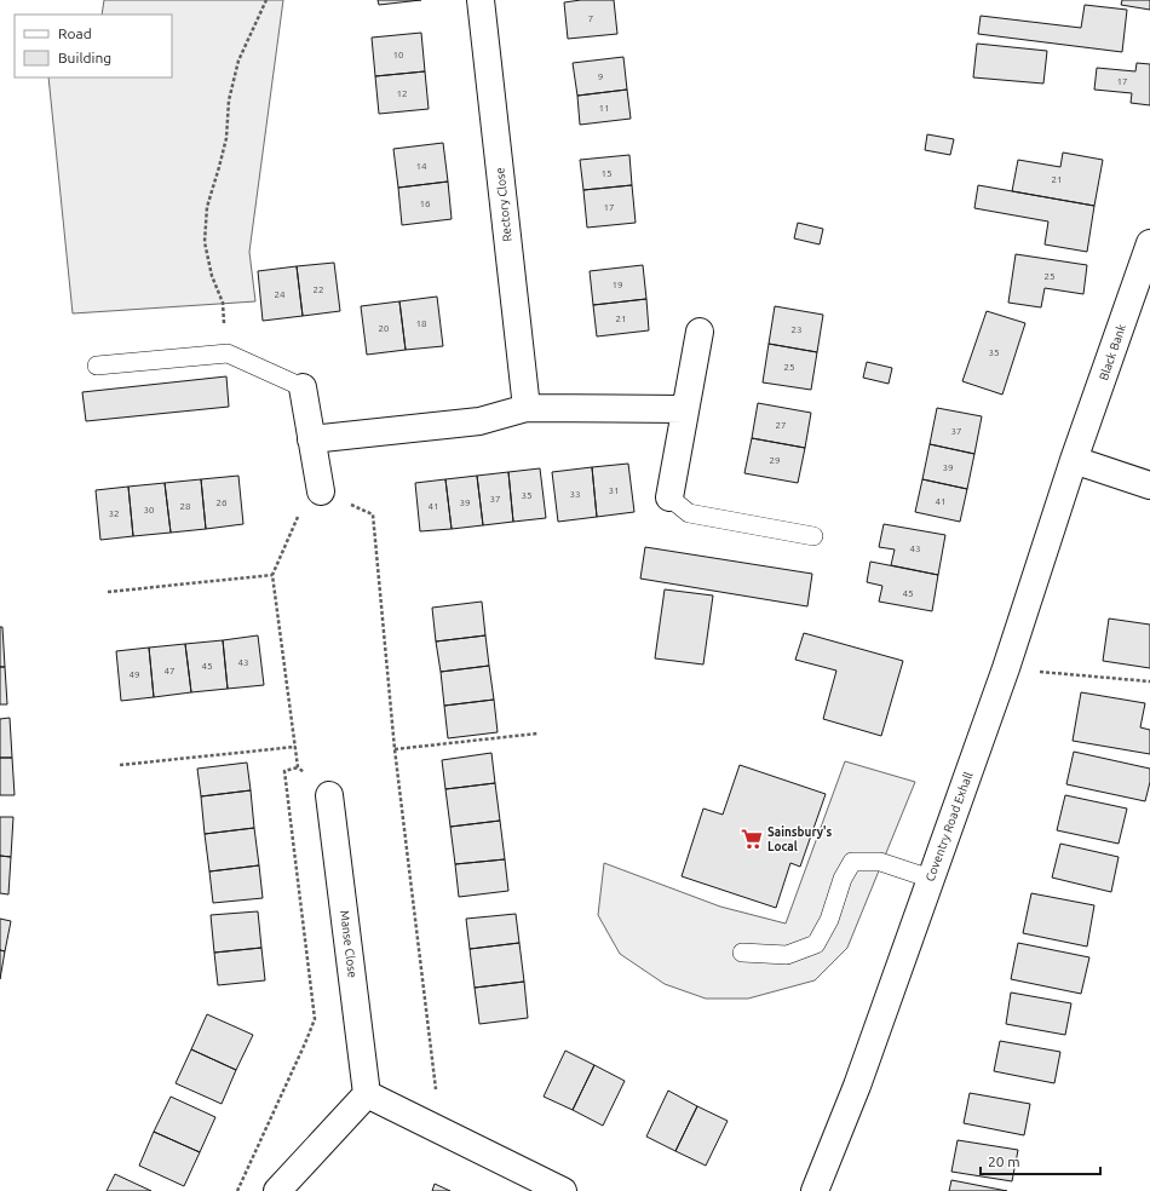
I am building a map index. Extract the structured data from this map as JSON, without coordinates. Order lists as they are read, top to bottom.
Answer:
{
  "streets": {
    "street": [
      "Rectory Close",
      "Black Bank",
      "Coventry Road Exhall",
      "Manse Close"
    ]
  },
  "crossings": [
    ["Black Bank", "Coventry Road Exhall"]
  ],
  "places": {
    "supermarket": ["Sainsbury's Local"]
  },
  "house_numbers": [
    "7",
    "10",
    "9",
    "17",
    "12",
    "11",
    "14",
    "15",
    "21",
    "16",
    "17",
    "25",
    "19",
    "22",
    "24",
    "21",
    "18",
    "20",
    "23",
    "35",
    "25",
    "27",
    "37",
    "29",
    "39",
    "31",
    "33",
    "35",
    "37",
    "41",
    "26",
    "39",
    "28",
    "41",
    "30",
    "32",
    "43",
    "45",
    "43",
    "45",
    "47",
    "49"
  ],
  "legend": ["Road", "Building"],
  "scale_bar": "20 m"
}
